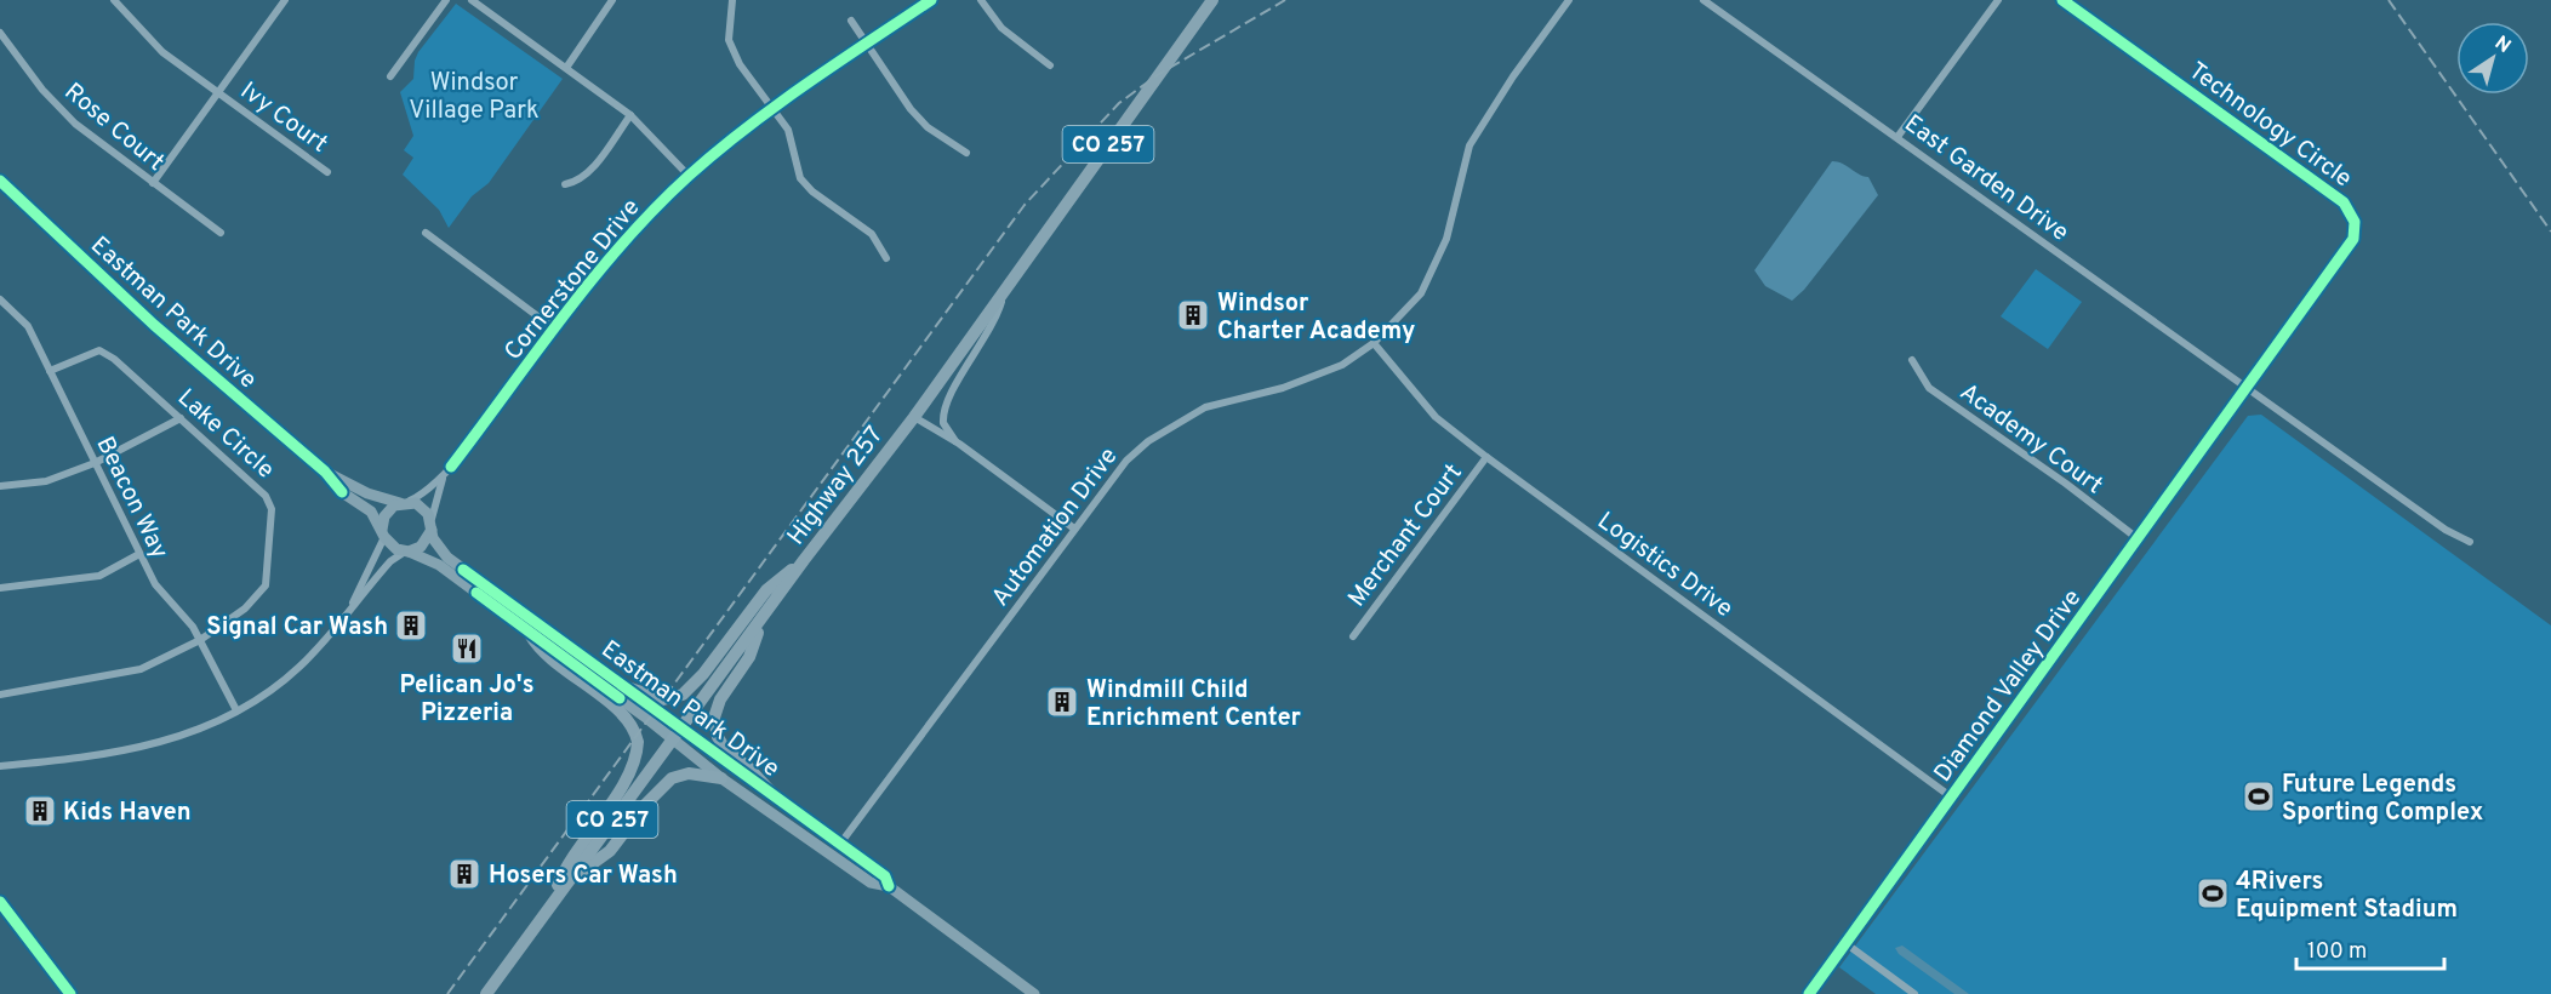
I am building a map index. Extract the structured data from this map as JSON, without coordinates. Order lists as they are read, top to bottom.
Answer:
{
  "streets": {
    "main road": ["CO 257", "Highway 257"],
    "street": [
      "Ivy Court",
      "Technology Circle",
      "Rose Court",
      "East Garden Drive",
      "Cornerstone Drive",
      "Eastman Park Drive",
      "Lake Circle",
      "Academy Court",
      "Beacon Way",
      "Automation Drive",
      "Merchant Court",
      "Logistics Drive",
      "Diamond Valley Drive"
    ]
  },
  "crossings": [
    ["Technology Circle", "East Garden Drive"],
    ["Technology Circle", "Diamond Valley Drive"],
    ["East Garden Drive", "Diamond Valley Drive"],
    ["Cornerstone Drive", "Eastman Park Drive"],
    ["Eastman Park Drive", "Highway 257"],
    ["Eastman Park Drive", "Automation Drive"],
    ["Lake Circle", "Beacon Way"],
    ["Academy Court", "Diamond Valley Drive"],
    ["Automation Drive", "Logistics Drive"],
    ["Merchant Court", "Logistics Drive"],
    ["Logistics Drive", "Diamond Valley Drive"]
  ],
  "parks": ["Windsor Village Park"],
  "places": {
    "building": [
      "Windsor Charter Academy",
      "Signal Car Wash",
      "Windmill Child Enrichment Center",
      "Kids Haven",
      "Hosers Car Wash"
    ],
    "restaurant": ["Pelican Jo's Pizzeria"],
    "sports": ["Future Legends Sporting Complex", "4Rivers Equipment Stadium"]
  },
  "scale_bar": "100 m",
  "north": "top right"
}
